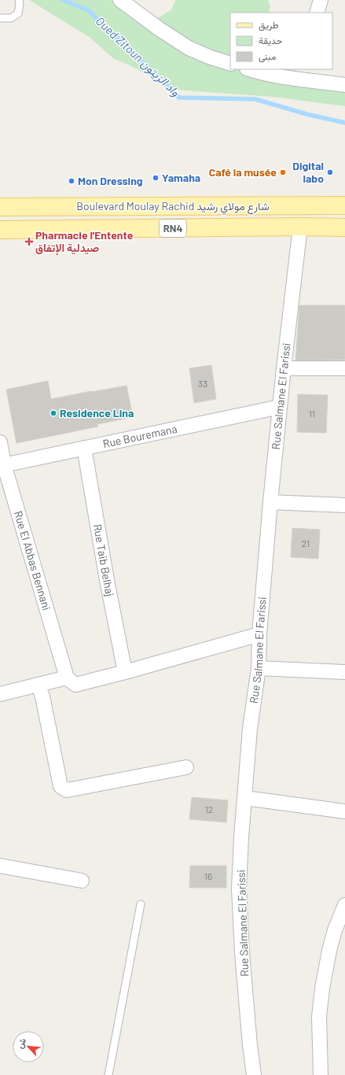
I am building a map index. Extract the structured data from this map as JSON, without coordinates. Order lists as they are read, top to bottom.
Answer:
{
  "streets": {
    "main road": ["Boulevard Moulay Rachid شارع مولاي رشيد", "RN4"],
    "street": [
      "Rue Salmane El Farissi",
      "Rue Bouremana",
      "Rue Taib Belhaj",
      "Rue El Abbas Bennani"
    ]
  },
  "crossings": [
    ["Boulevard Moulay Rachid شارع مولاي رشيد", "Rue Salmane El Farissi"],
    ["Rue Salmane El Farissi", "Rue Bouremana"],
    ["Rue Bouremana", "Rue Taib Belhaj"],
    ["Rue Bouremana", "Rue El Abbas Bennani"]
  ],
  "water": ["Oued Zitoun واد الزيتون"],
  "places": {
    "other": [
      "Café la musée",
      "Digital labo",
      "Yamaha",
      "Mon Dressing",
      "Residence Lina"
    ],
    "health": ["Pharmacie l'Entente صيدلية الإتفاق"]
  },
  "house_numbers": [
    "33",
    "11",
    "21",
    "12",
    "16"
  ],
  "legend": ["طريق", "حديقة", "مبنى"],
  "north": "top left"
}
